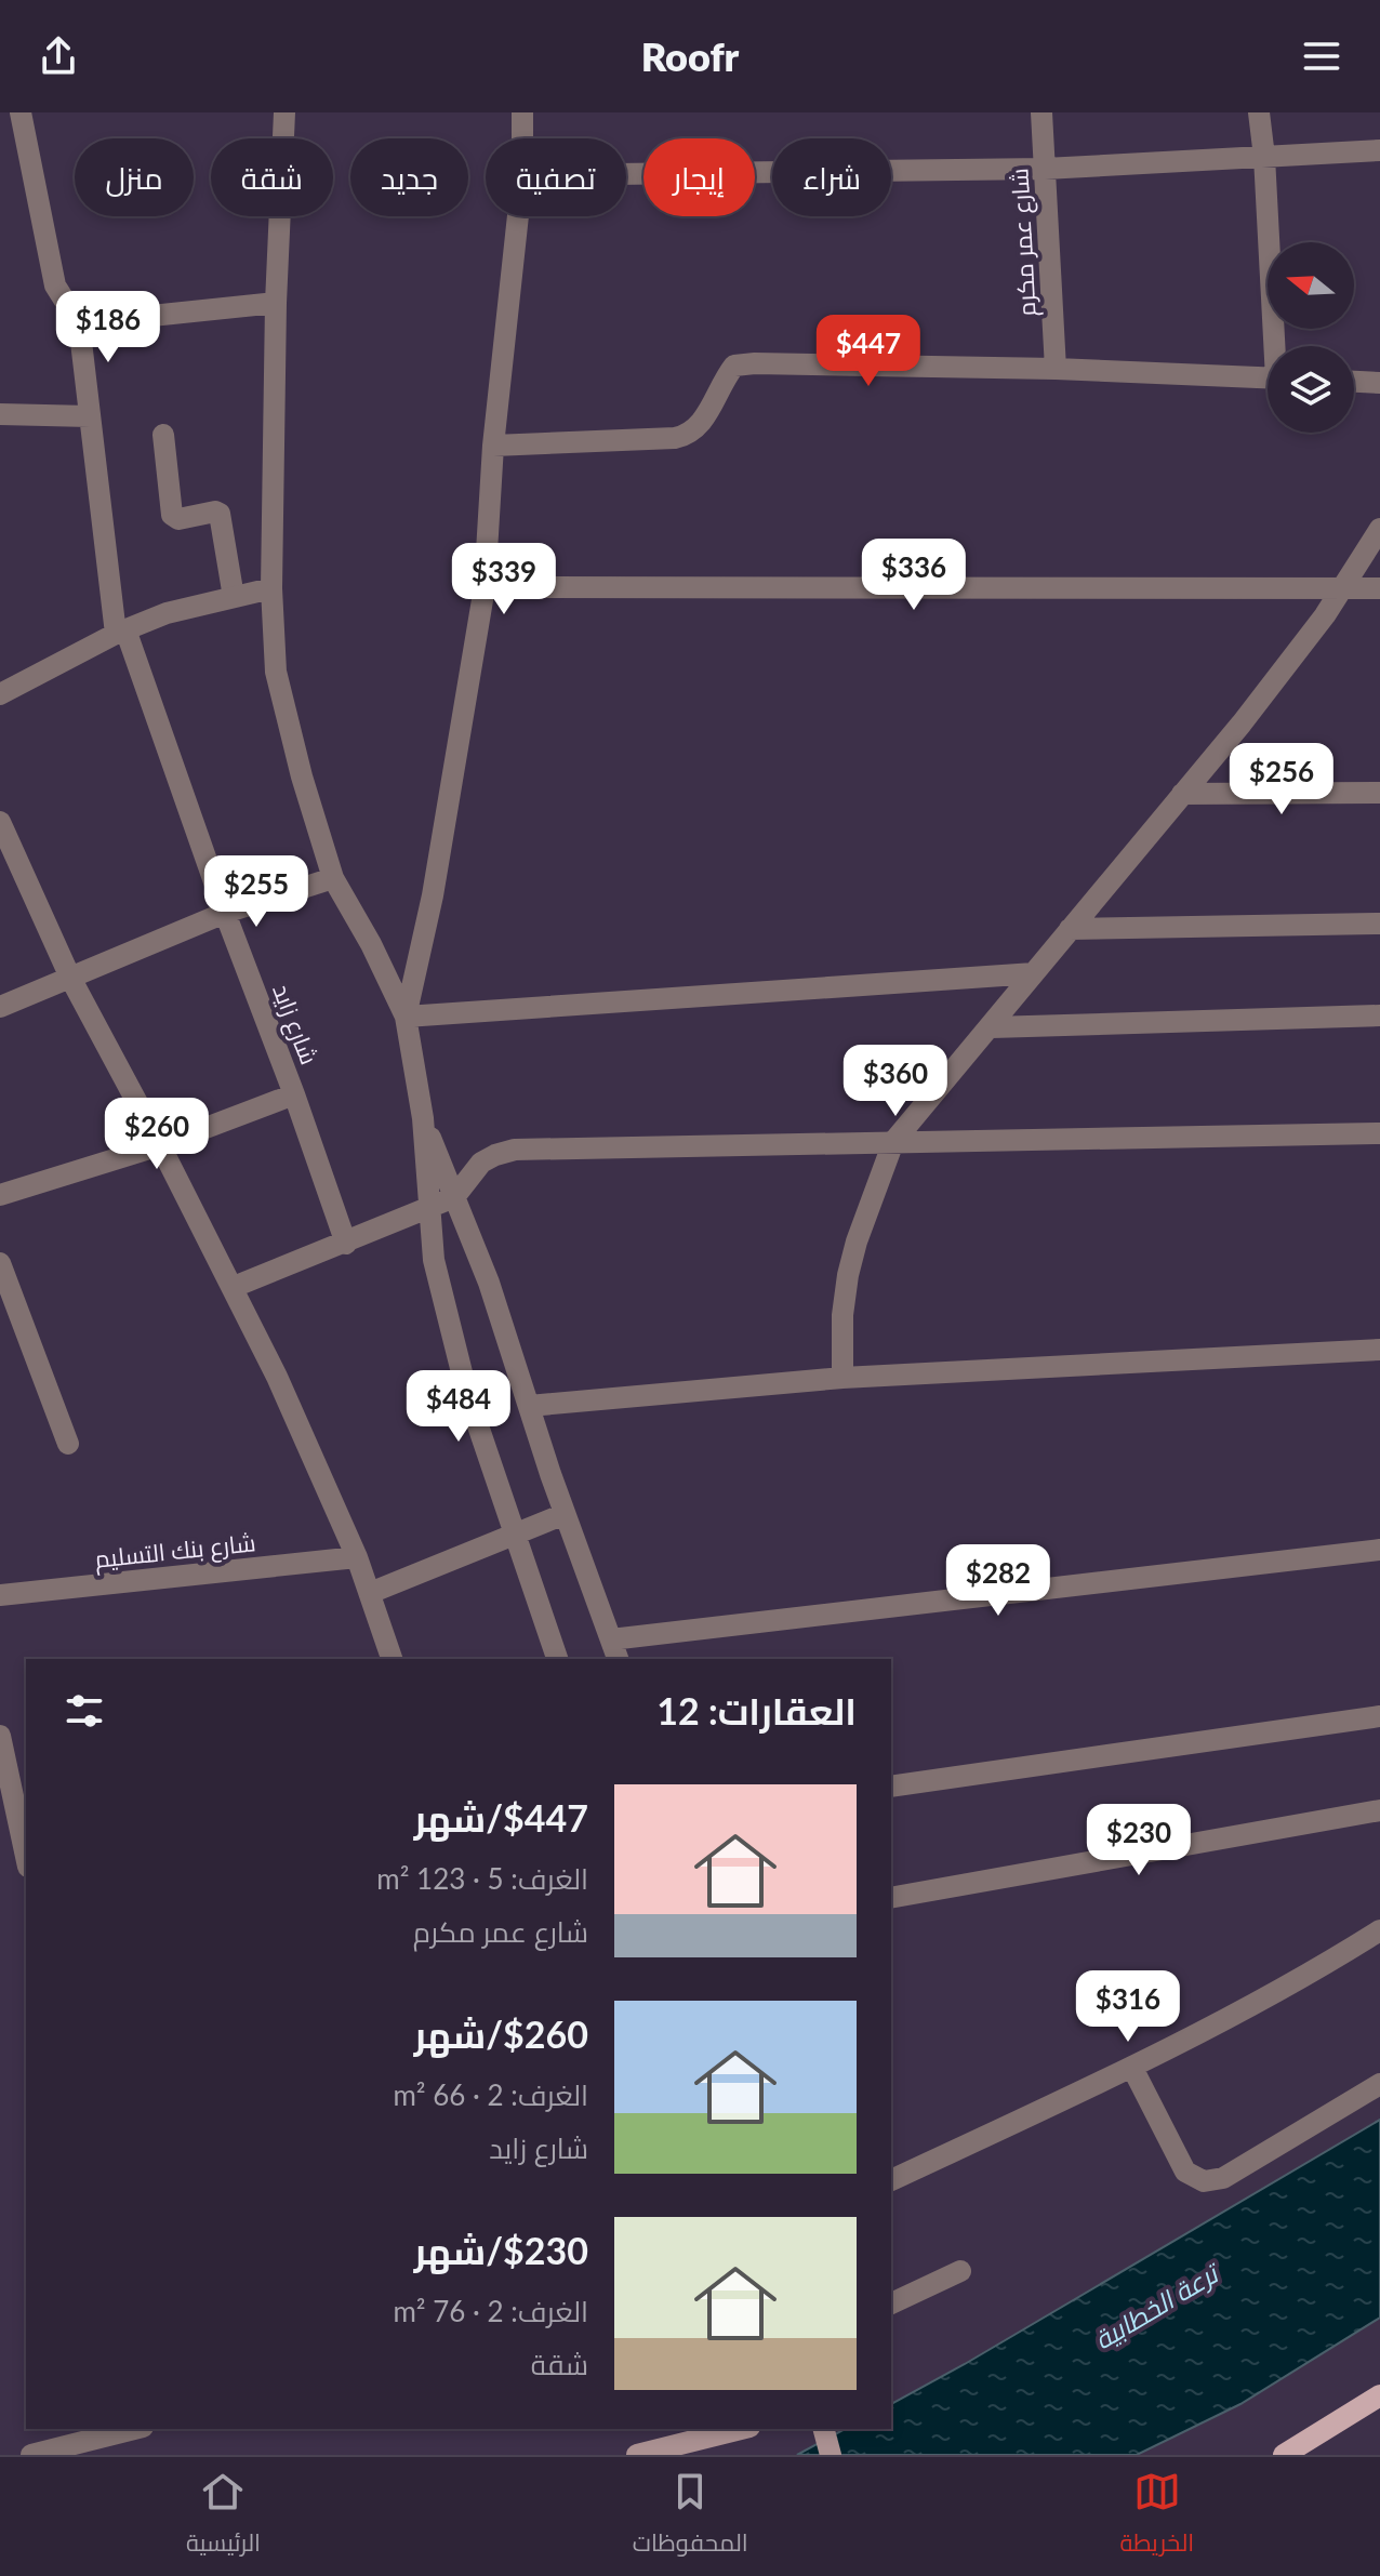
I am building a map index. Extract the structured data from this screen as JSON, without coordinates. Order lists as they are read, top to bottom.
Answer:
{
  "streets": {
    "street": ["شارع عمر مكرم", "شارع زايد", "شارع بنك التسليم"]
  },
  "water": ["ترعة الخطابية"],
  "north": "left",
  "page": {
    "header": "Roofr",
    "chip": [
      "شراء",
      "إيجار",
      "تصفية",
      "جديد",
      "شقة",
      "منزل"
    ],
    "price": [
      "$186",
      "$447",
      "$336",
      "$339",
      "$256",
      "$255",
      "$360",
      "$260",
      "$484",
      "$282",
      "$230",
      "$316"
    ],
    "heading": "العقارات: 12",
    "list": [
      {
        "name": "$447/شهر",
        "note": "الغرف: 5 · 123 m² · شارع عمر مكرم"
      },
      {
        "name": "$260/شهر",
        "note": "الغرف: 2 · 66 m² · شارع زايد"
      },
      {
        "name": "$230/شهر",
        "note": "الغرف: 2 · 76 m² · شقة"
      }
    ],
    "tabs": ["الخريطة", "المحفوظات", "الرئيسية"]
  }
}
